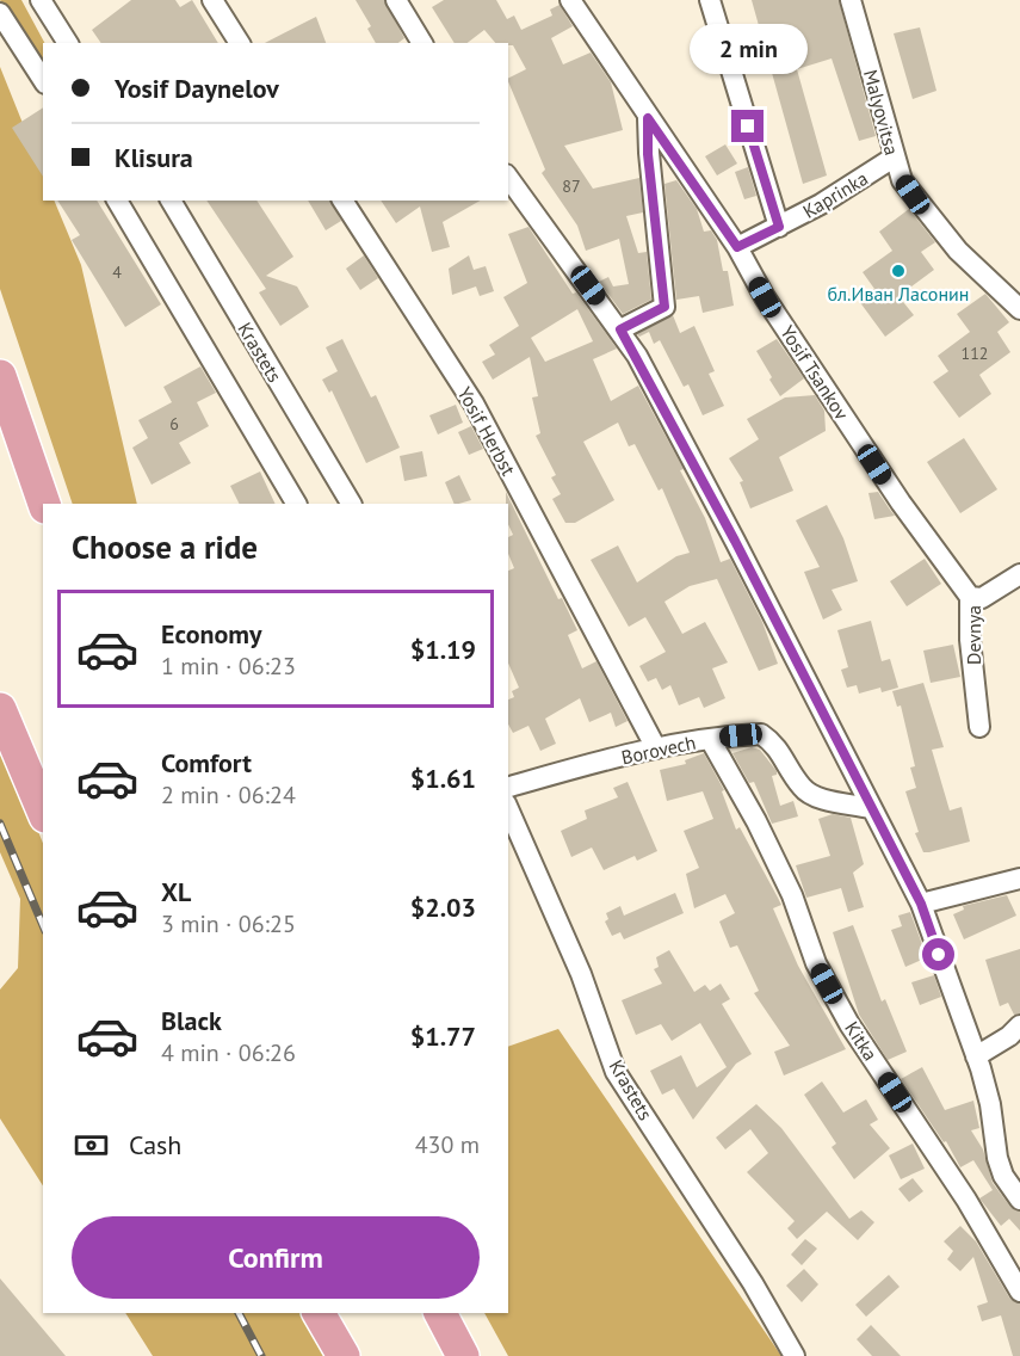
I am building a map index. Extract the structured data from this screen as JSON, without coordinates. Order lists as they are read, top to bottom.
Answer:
{
  "streets": {
    "street": [
      "Malyovitsa",
      "Kaprinka",
      "Krastets",
      "Yosif Tsankov",
      "Yosif Herbst",
      "Devnya",
      "Borovech",
      "Kitka"
    ]
  },
  "crossings": [
    ["Malyovitsa", "Kaprinka"],
    ["Kaprinka", "Yosif Tsankov"],
    ["Yosif Tsankov", "Devnya"],
    ["Yosif Herbst", "Borovech"],
    ["Borovech", "Kitka"]
  ],
  "places": ["бл.Иван Ласонин"],
  "house_numbers": [
    "87",
    "4",
    "112",
    "6"
  ],
  "page": {
    "bubble": "2 min",
    "banner": ["Yosif Daynelov", "Klisura"],
    "heading": "Choose a ride",
    "list": [
      {
        "name": "Economy",
        "note": "1 min · 06:23",
        "value": "$1.19"
      },
      {
        "name": "Comfort",
        "note": "2 min · 06:24",
        "value": "$1.61"
      },
      {
        "name": "XL",
        "note": "3 min · 06:25",
        "value": "$2.03"
      },
      {
        "name": "Black",
        "note": "4 min · 06:26",
        "value": "$1.77"
      }
    ],
    "pay": ["Cash", "430 m"],
    "buttons": "Confirm"
  }
}
